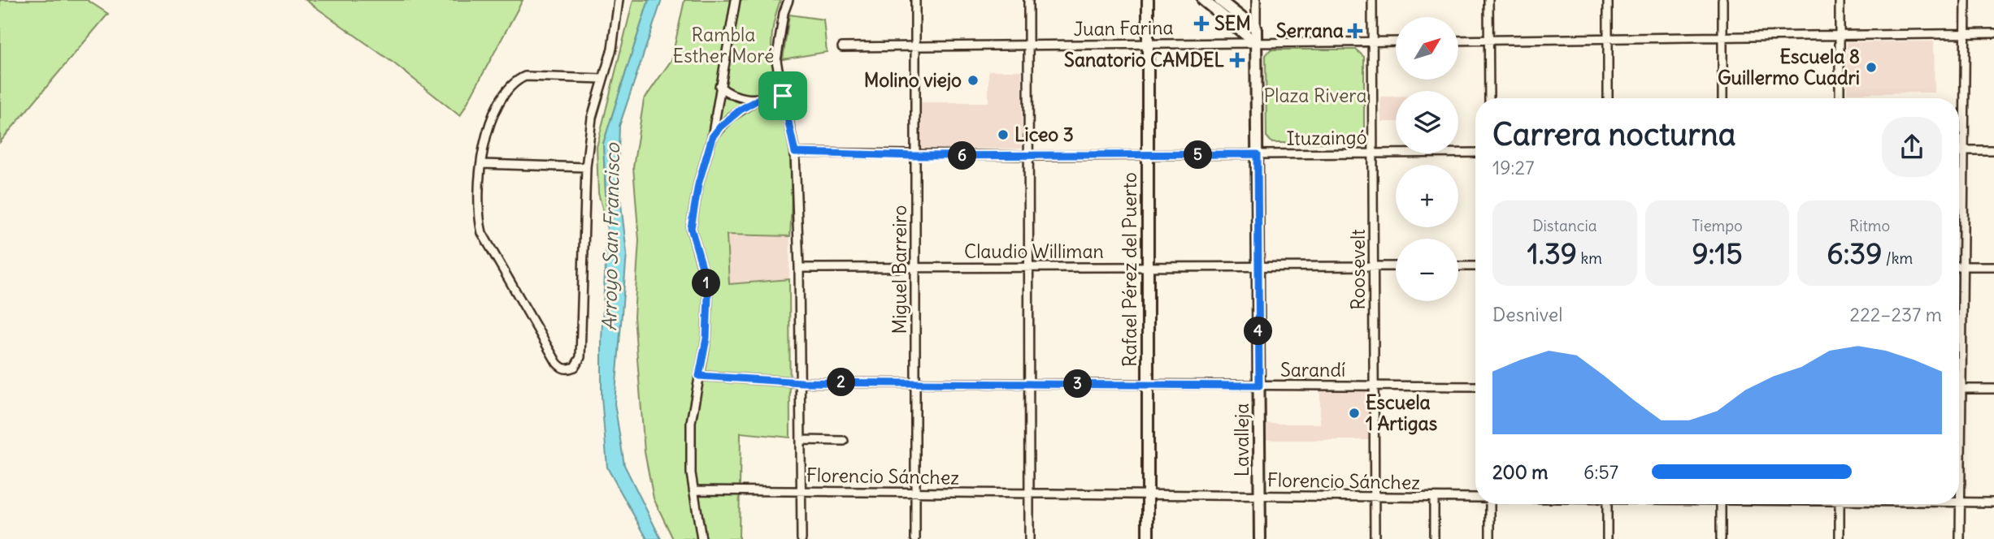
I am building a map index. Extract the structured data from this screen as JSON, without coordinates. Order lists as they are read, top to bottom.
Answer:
{
  "streets": {
    "main road": ["Rafael Pérez del Puerto", "Lavalleja"],
    "street": [
      "Juan Farina",
      "Ituzaingó",
      "Claudio Williman",
      "Miguel Barreiro",
      "Roosevelt",
      "Sarandí",
      "Florencio Sánchez"
    ]
  },
  "crossings": [
    ["Juan Farina", "Miguel Barreiro"],
    ["Juan Farina", "Rafael Pérez del Puerto"],
    ["Juan Farina", "Roosevelt"],
    ["Juan Farina", "Lavalleja"],
    ["Ituzaingó", "Miguel Barreiro"],
    ["Ituzaingó", "Rafael Pérez del Puerto"],
    ["Ituzaingó", "Roosevelt"],
    ["Ituzaingó", "Lavalleja"],
    ["Claudio Williman", "Miguel Barreiro"],
    ["Claudio Williman", "Rafael Pérez del Puerto"],
    ["Claudio Williman", "Roosevelt"],
    ["Claudio Williman", "Lavalleja"],
    ["Miguel Barreiro", "Sarandí"],
    ["Miguel Barreiro", "Florencio Sánchez"],
    ["Rafael Pérez del Puerto", "Sarandí"],
    ["Rafael Pérez del Puerto", "Florencio Sánchez"],
    ["Roosevelt", "Sarandí"],
    ["Roosevelt", "Florencio Sánchez"],
    ["Sarandí", "Lavalleja"],
    ["Lavalleja", "Florencio Sánchez"]
  ],
  "water": ["Arroyo San Francisco"],
  "parks": ["Rambla Esther Moré", "Plaza Rivera"],
  "places": {
    "health": ["SEM", "Serrana", "Sanatorio CAMDEL"],
    "other": [
      "Escuela 8 Guillermo Cuadri",
      "Molino viejo",
      "Liceo 3",
      "Escuela 1 Artigas"
    ]
  },
  "north": "top right",
  "page": {
    "map_buttons": ["+", "−"],
    "heading": ["Carrera nocturna", "19:27"],
    "pins": [
      "5",
      "6",
      "1",
      "4",
      "2",
      "3"
    ],
    "stats": [
      ["Distancia", "1.39 km"],
      ["Tiempo", "9:15"],
      ["Ritmo", "6:39 /km"]
    ],
    "chart": ["Desnivel", "222–237 m"],
    "list": [
      {
        "name": "200 m",
        "note": "6:57"
      }
    ]
  }
}
